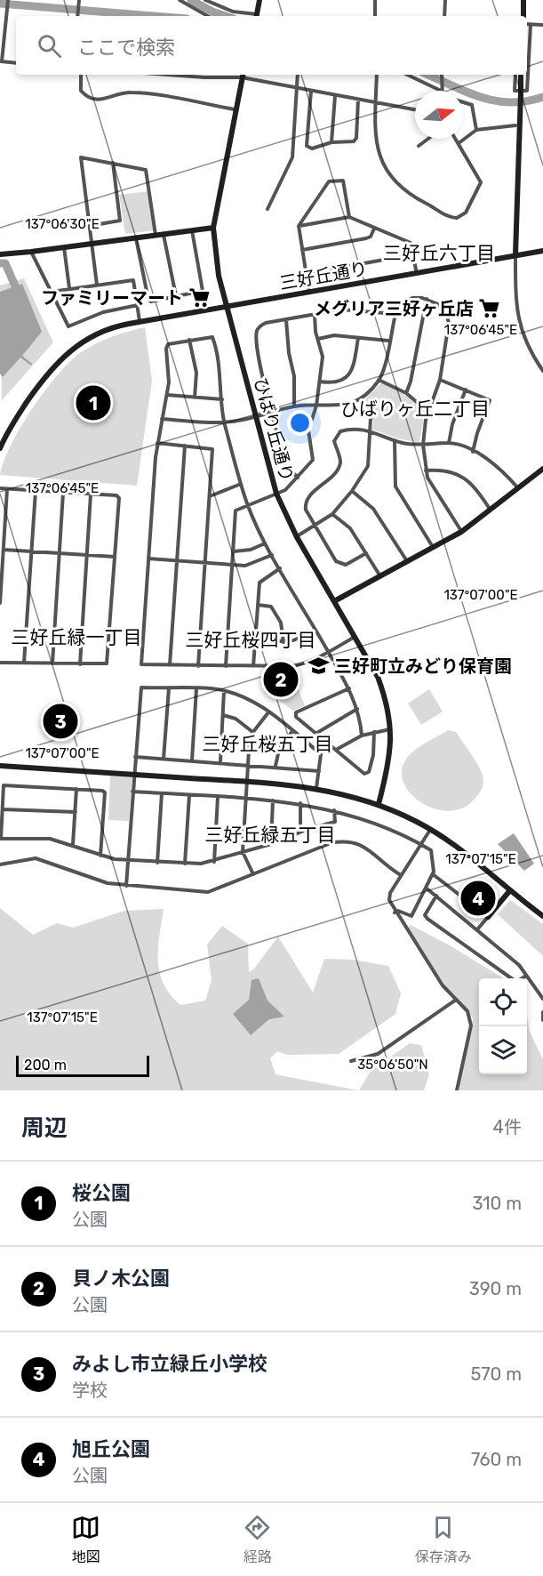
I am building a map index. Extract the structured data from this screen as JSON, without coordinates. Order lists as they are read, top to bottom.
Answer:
{
  "streets": {
    "street": ["三好丘通り", "ひばり丘通り"]
  },
  "crossings": [
    ["三好丘通り", "ひばり丘通り"]
  ],
  "districts": [
    "三好丘六丁目",
    "ひばりヶ丘二丁目",
    "三好丘緑一丁目",
    "三好丘桜四丁目",
    "三好丘桜五丁目",
    "三好丘緑五丁目"
  ],
  "places": {
    "supermarket": ["ファミリーマート", "メグリア三好ヶ丘店"],
    "school or university": ["三好町立みどり保育園"]
  },
  "scale_bar": "200 m",
  "north": "right",
  "page": {
    "search": "ここで検索",
    "pins": [
      "1",
      "2",
      "3",
      "4"
    ],
    "scale": "200 m",
    "heading": ["周辺", "4件"],
    "list": [
      {
        "mark": "1",
        "name": "桜公園",
        "note": "公園",
        "value": "310 m"
      },
      {
        "mark": "2",
        "name": "貝ノ木公園",
        "note": "公園",
        "value": "390 m"
      },
      {
        "mark": "3",
        "name": "みよし市立緑丘小学校",
        "note": "学校",
        "value": "570 m"
      },
      {
        "mark": "4",
        "name": "旭丘公園",
        "note": "公園",
        "value": "760 m"
      }
    ],
    "nav": ["地図", "経路", "保存済み"]
  },
  "coordinates": [
    "137°06'30\"E",
    "137°06'45\"E",
    "137°07'00\"E",
    "137°07'15\"E",
    "35°06'50\"N"
  ]
}
